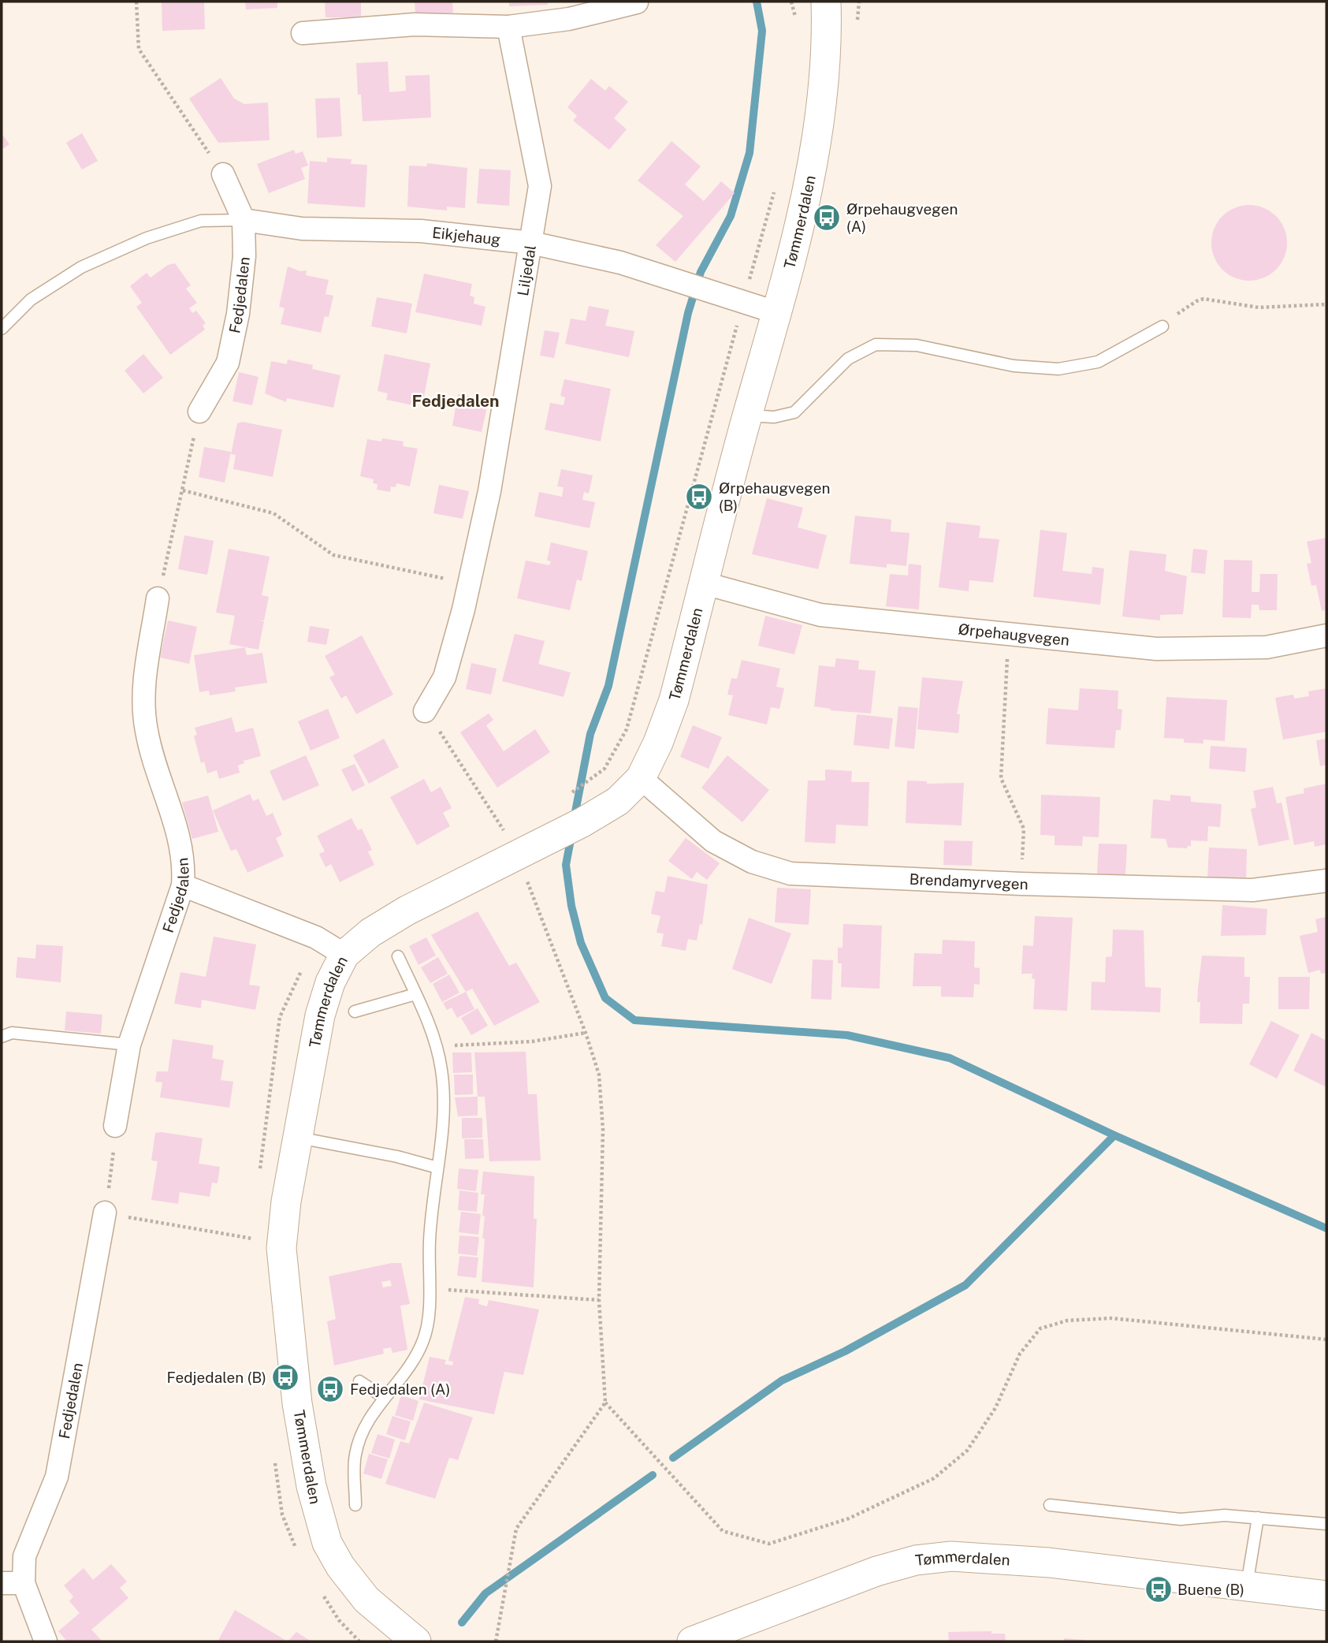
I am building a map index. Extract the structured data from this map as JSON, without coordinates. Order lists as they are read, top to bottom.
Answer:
{
  "streets": {
    "street": [
      "Tømmerdalen",
      "Eikjehaug",
      "Liljedal",
      "Fedjedalen",
      "Ørpehaugvegen",
      "Brendamyrvegen"
    ]
  },
  "crossings": [
    ["Tømmerdalen", "Eikjehaug"],
    ["Tømmerdalen", "Ørpehaugvegen"],
    ["Tømmerdalen", "Brendamyrvegen"],
    ["Eikjehaug", "Liljedal"],
    ["Eikjehaug", "Fedjedalen"]
  ],
  "districts": ["Fedjedalen"],
  "places": {
    "bus stop": [
      "Ørpehaugvegen (A)",
      "Ørpehaugvegen (B)",
      "Fedjedalen (B)",
      "Fedjedalen (A)",
      "Buene (B)"
    ]
  }
}
